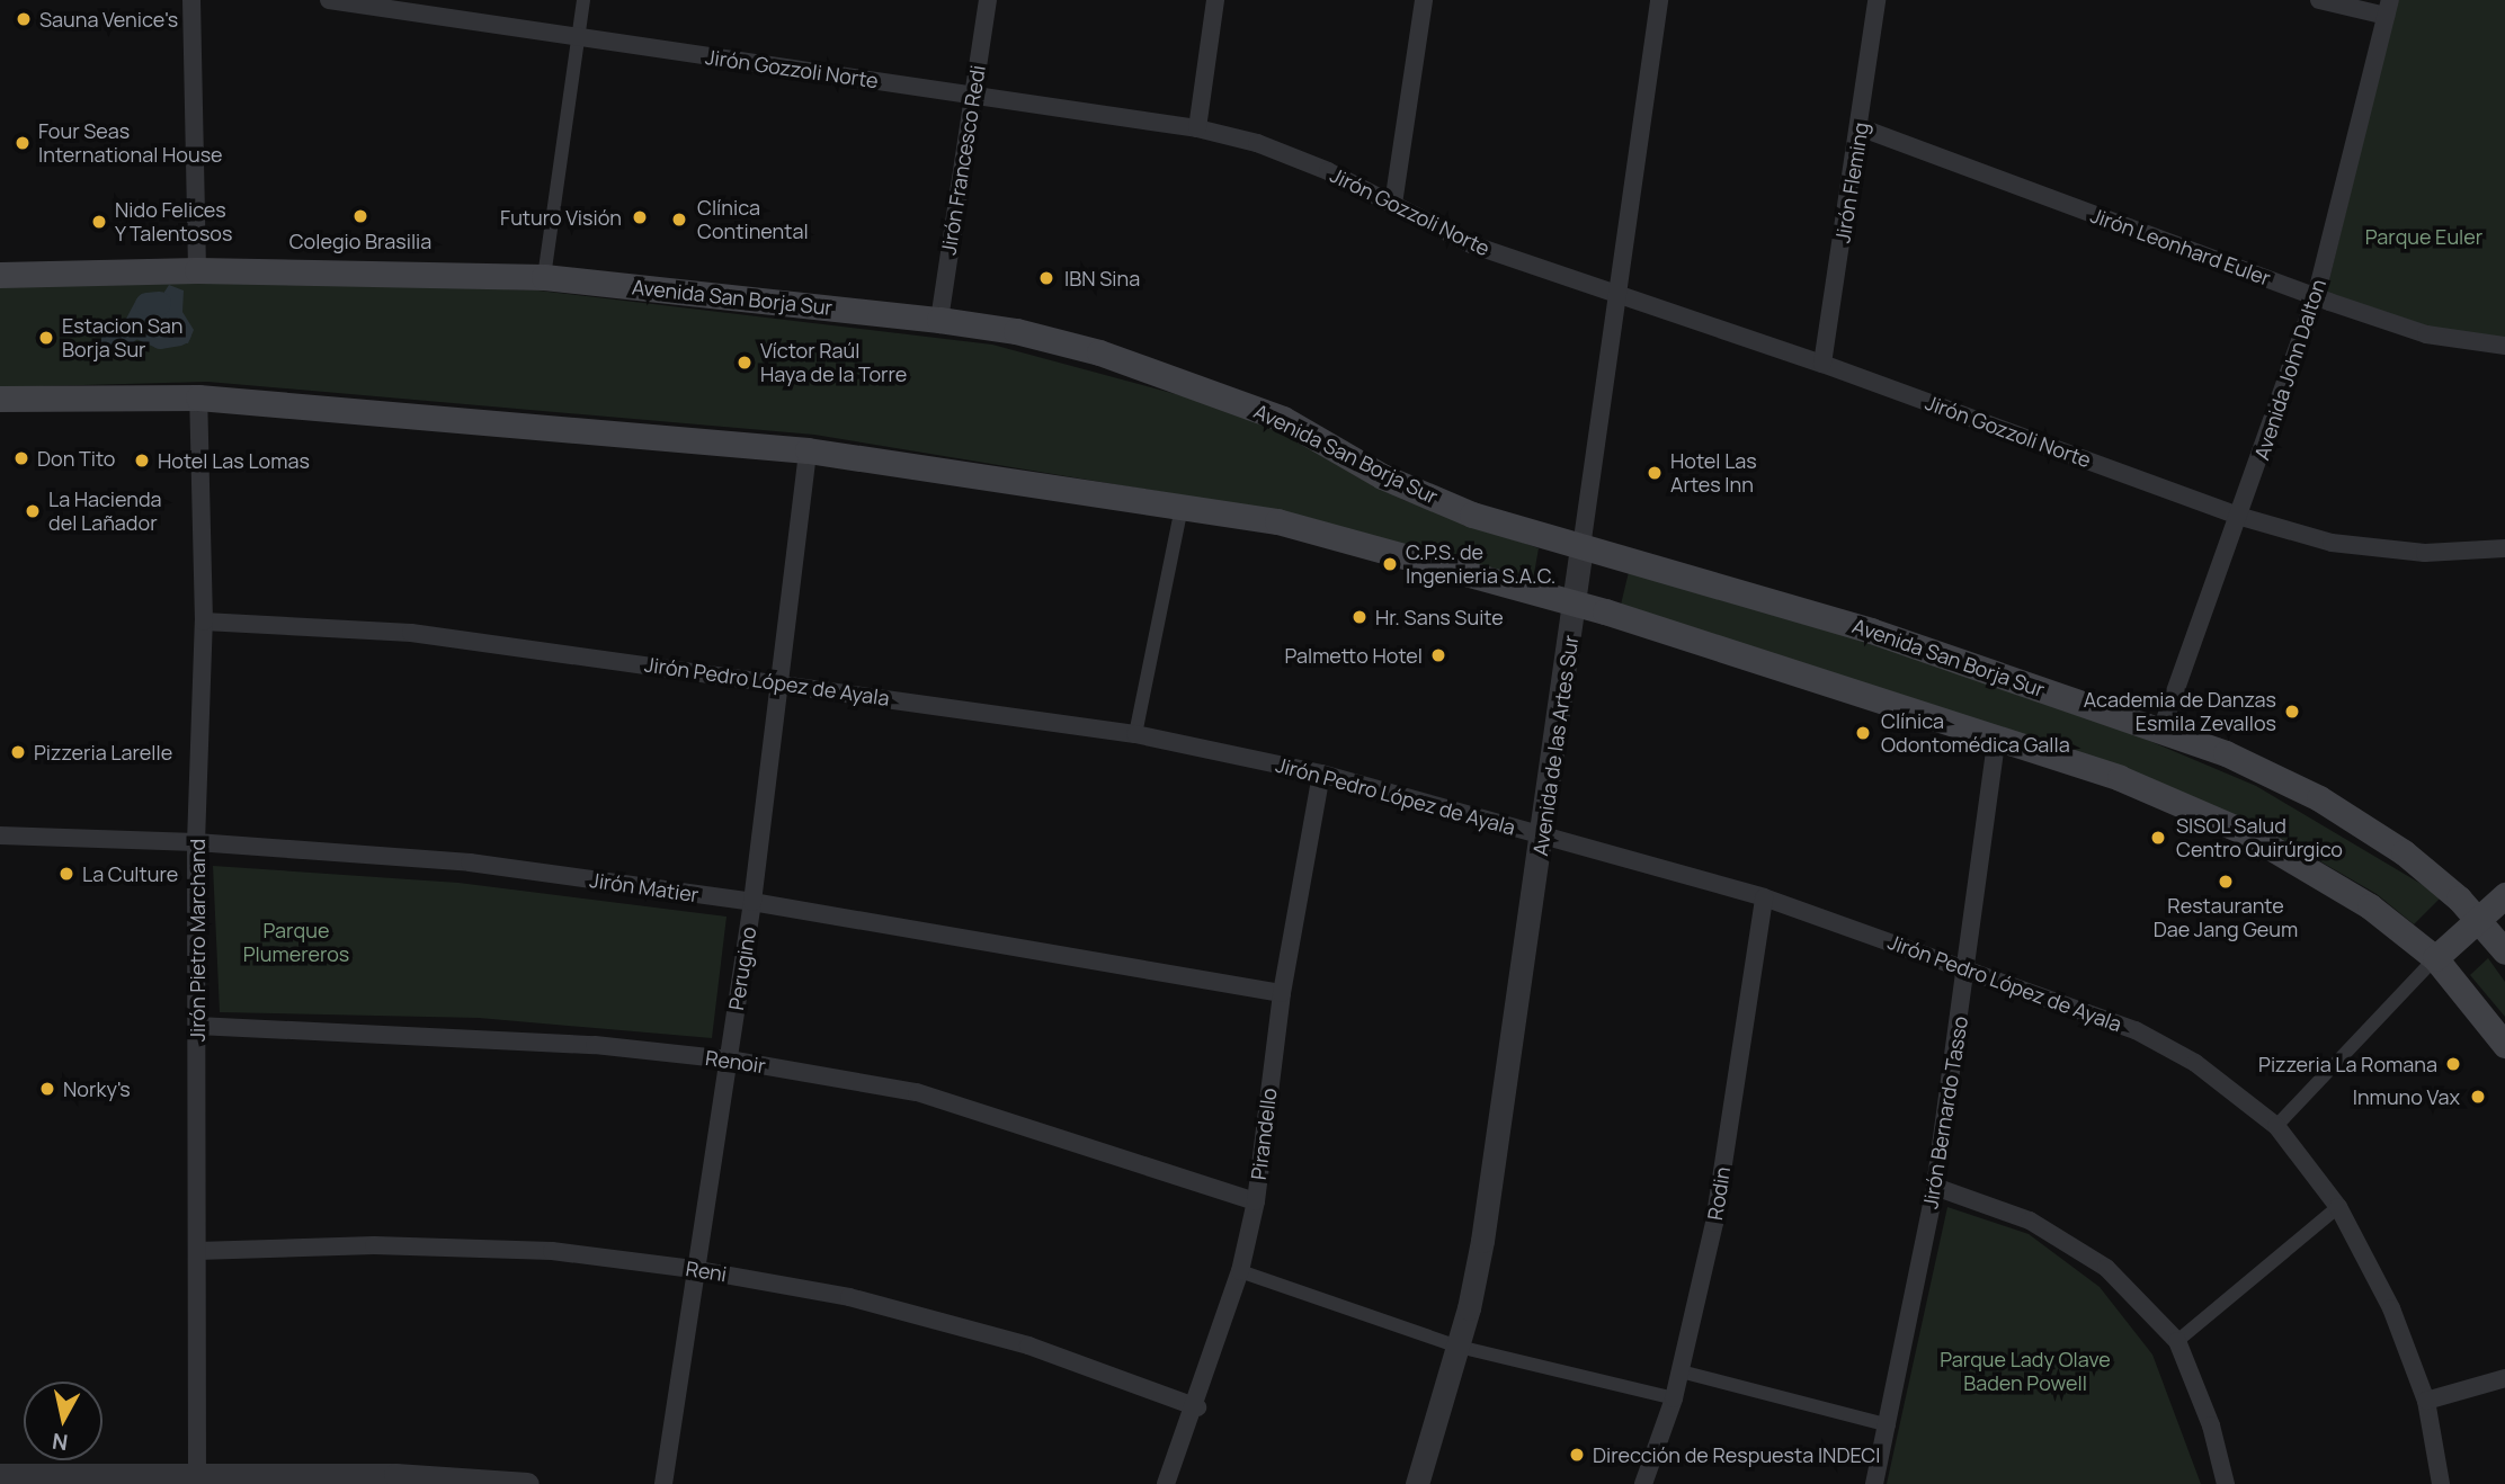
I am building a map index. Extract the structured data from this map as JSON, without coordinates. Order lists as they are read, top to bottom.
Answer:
{
  "streets": {
    "main road": ["Avenida San Borja Sur"],
    "street": [
      "Jirón Gozzoli Norte",
      "Jirón Francesco Redi",
      "Jirón Fleming",
      "Jirón Leonhard Euler",
      "Avenida John Dalton",
      "Jirón Pedro López de Ayala",
      "Avenida de las Artes Sur",
      "Jirón Matier",
      "Jirón Pietro Marchand",
      "Perugino",
      "Renoir",
      "Jirón Bernardo Tasso",
      "Pirandello",
      "Rodin",
      "Reni"
    ]
  },
  "crossings": [
    ["Jirón Gozzoli Norte", "Jirón Francesco Redi"],
    ["Jirón Gozzoli Norte", "Jirón Fleming"],
    ["Jirón Gozzoli Norte", "Avenida John Dalton"],
    ["Jirón Gozzoli Norte", "Avenida de las Artes Sur"],
    ["Jirón Francesco Redi", "Avenida San Borja Sur"],
    ["Jirón Fleming", "Jirón Leonhard Euler"],
    ["Jirón Leonhard Euler", "Avenida John Dalton"],
    ["Avenida San Borja Sur", "Avenida John Dalton"],
    ["Avenida San Borja Sur", "Avenida de las Artes Sur"],
    ["Jirón Pedro López de Ayala", "Avenida de las Artes Sur"],
    ["Jirón Pedro López de Ayala", "Jirón Pietro Marchand"],
    ["Jirón Pedro López de Ayala", "Perugino"],
    ["Jirón Pedro López de Ayala", "Jirón Bernardo Tasso"],
    ["Jirón Pedro López de Ayala", "Pirandello"],
    ["Jirón Pedro López de Ayala", "Rodin"],
    ["Jirón Matier", "Jirón Pietro Marchand"],
    ["Jirón Matier", "Perugino"],
    ["Jirón Matier", "Pirandello"],
    ["Jirón Pietro Marchand", "Renoir"],
    ["Jirón Pietro Marchand", "Reni"],
    ["Perugino", "Renoir"],
    ["Perugino", "Reni"],
    ["Renoir", "Pirandello"],
    ["Pirandello", "Reni"]
  ],
  "parks": ["Parque Euler", "Parque Plumereros", "Parque Lady Olave Baden Powell"],
  "places": [
    "Sauna Venice's",
    "Four Seas International House",
    "Colegio Brasilia",
    "Futuro Visión",
    "Clínica Continental",
    "Nido Felices Y Talentosos",
    "IBN Sina",
    "Estacion San Borja Sur",
    "Víctor Raúl Haya de la Torre",
    "Don Tito",
    "Hotel Las Lomas",
    "Hotel Las Artes Inn",
    "La Hacienda del Lañador",
    "C.P.S. de Ingenieria S.A.C.",
    "Hr. Sans Suite",
    "Palmetto Hotel",
    "Academia de Danzas Esmila Zevallos",
    "Clínica Odontomédica Galla",
    "Pizzeria Larelle",
    "SISOL Salud Centro Quirúrgico",
    "La Culture",
    "Restaurante Dae Jang Geum",
    "Pizzeria La Romana",
    "Norky's",
    "Inmuno Vax",
    "Dirección de Respuesta INDECI"
  ],
  "north": "bottom"
}
